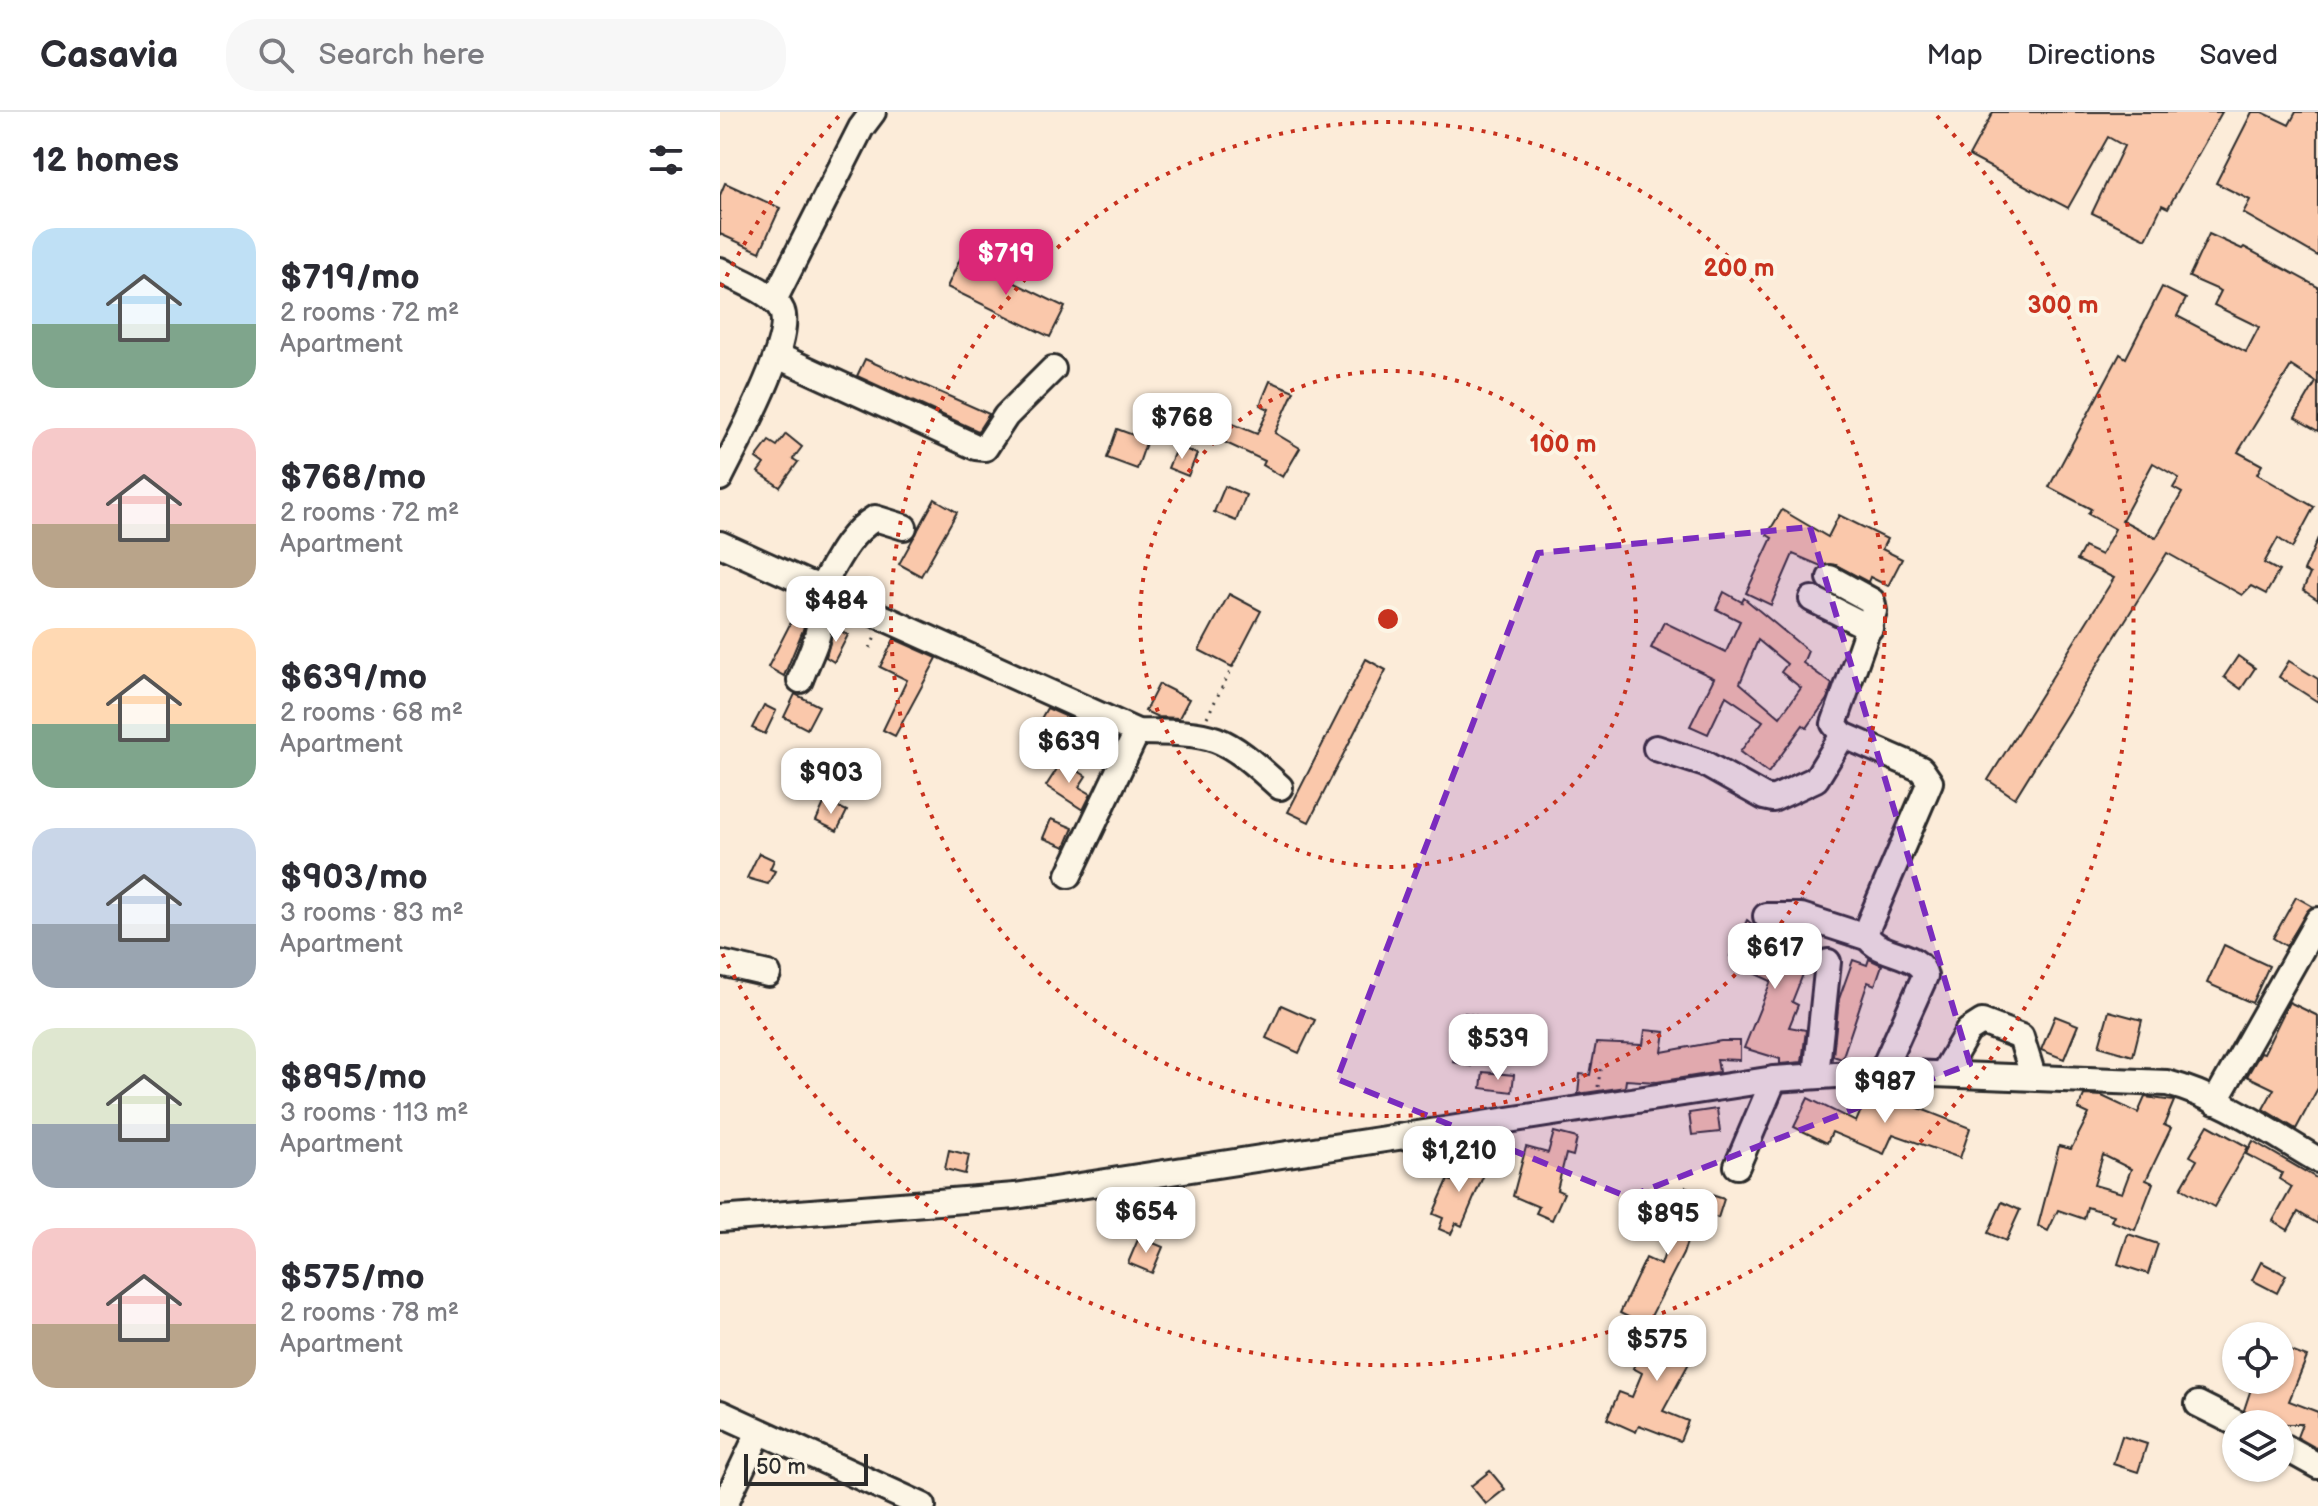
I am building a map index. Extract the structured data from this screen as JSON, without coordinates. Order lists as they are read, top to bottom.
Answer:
{
  "scale_bar": "50 m",
  "page": {
    "header": "Casavia",
    "search": "Search here",
    "nav": ["Map", "Directions", "Saved"],
    "heading": "12 homes",
    "list": [
      {
        "name": "$719/mo",
        "note": "2 rooms · 72 m² · Apartment"
      },
      {
        "name": "$768/mo",
        "note": "2 rooms · 72 m² · Apartment"
      },
      {
        "name": "$639/mo",
        "note": "2 rooms · 68 m² · Apartment"
      },
      {
        "name": "$903/mo",
        "note": "3 rooms · 83 m² · Apartment"
      },
      {
        "name": "$895/mo",
        "note": "3 rooms · 113 m² · Apartment"
      },
      {
        "name": "$575/mo",
        "note": "2 rooms · 78 m² · Apartment"
      }
    ],
    "price": [
      "$719",
      "$768",
      "$484",
      "$639",
      "$903",
      "$617",
      "$539",
      "$987",
      "$1,210",
      "$654",
      "$895",
      "$575"
    ],
    "scale": "50 m"
  },
  "rings": ["200 m", "300 m", "100 m"]
}
